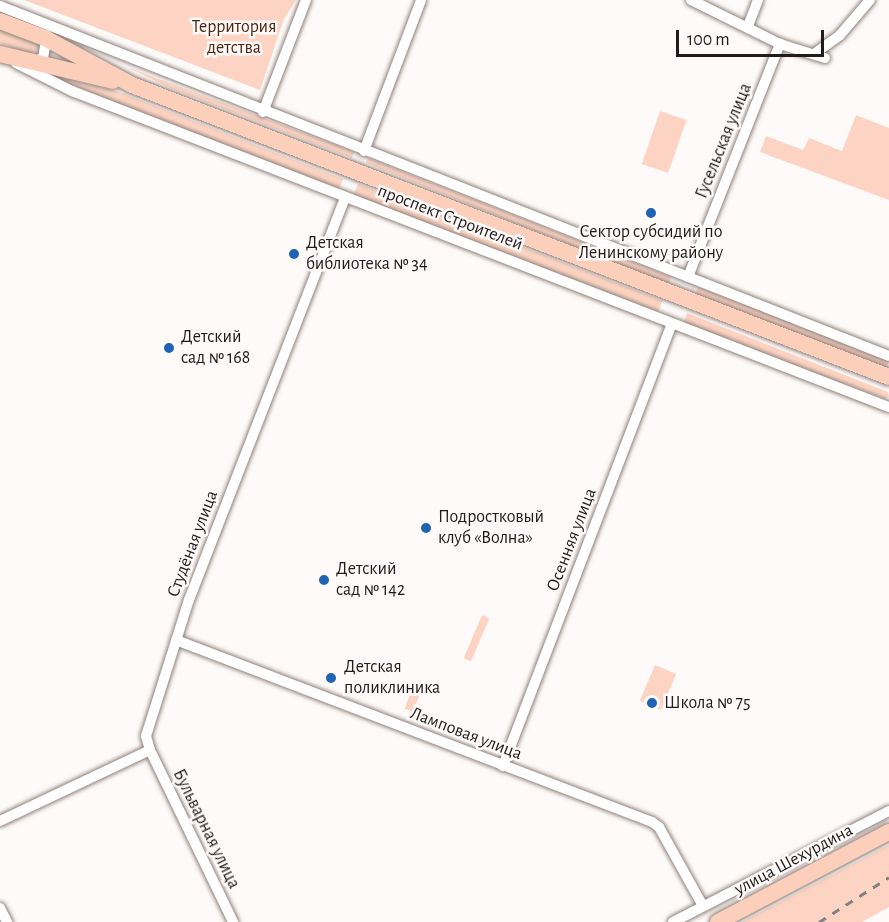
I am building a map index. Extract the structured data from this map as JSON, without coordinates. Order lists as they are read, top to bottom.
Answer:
{
  "streets": {
    "main road": ["проспект Строителей", "улица Шехурдина"],
    "street": [
      "Гусельская улица",
      "Осенняя улица",
      "Студёная улица",
      "Ламповая улица",
      "Бульварная улица"
    ]
  },
  "crossings": [
    ["Гусельская улица", "проспект Строителей"],
    ["проспект Строителей", "Осенняя улица"],
    ["проспект Строителей", "Студёная улица"],
    ["Осенняя улица", "Ламповая улица"],
    ["Студёная улица", "Ламповая улица"],
    ["Студёная улица", "Бульварная улица"]
  ],
  "parks": ["Территория детства"],
  "places": [
    "Сектор субсидий по Ленинскому району",
    "Детская библиотека № 34",
    "Детский сад № 168",
    "Подростковый клуб «Волна»",
    "Детский сад № 142",
    "Детская поликлиника",
    "Школа № 75"
  ],
  "scale_bar": "100 m"
}
